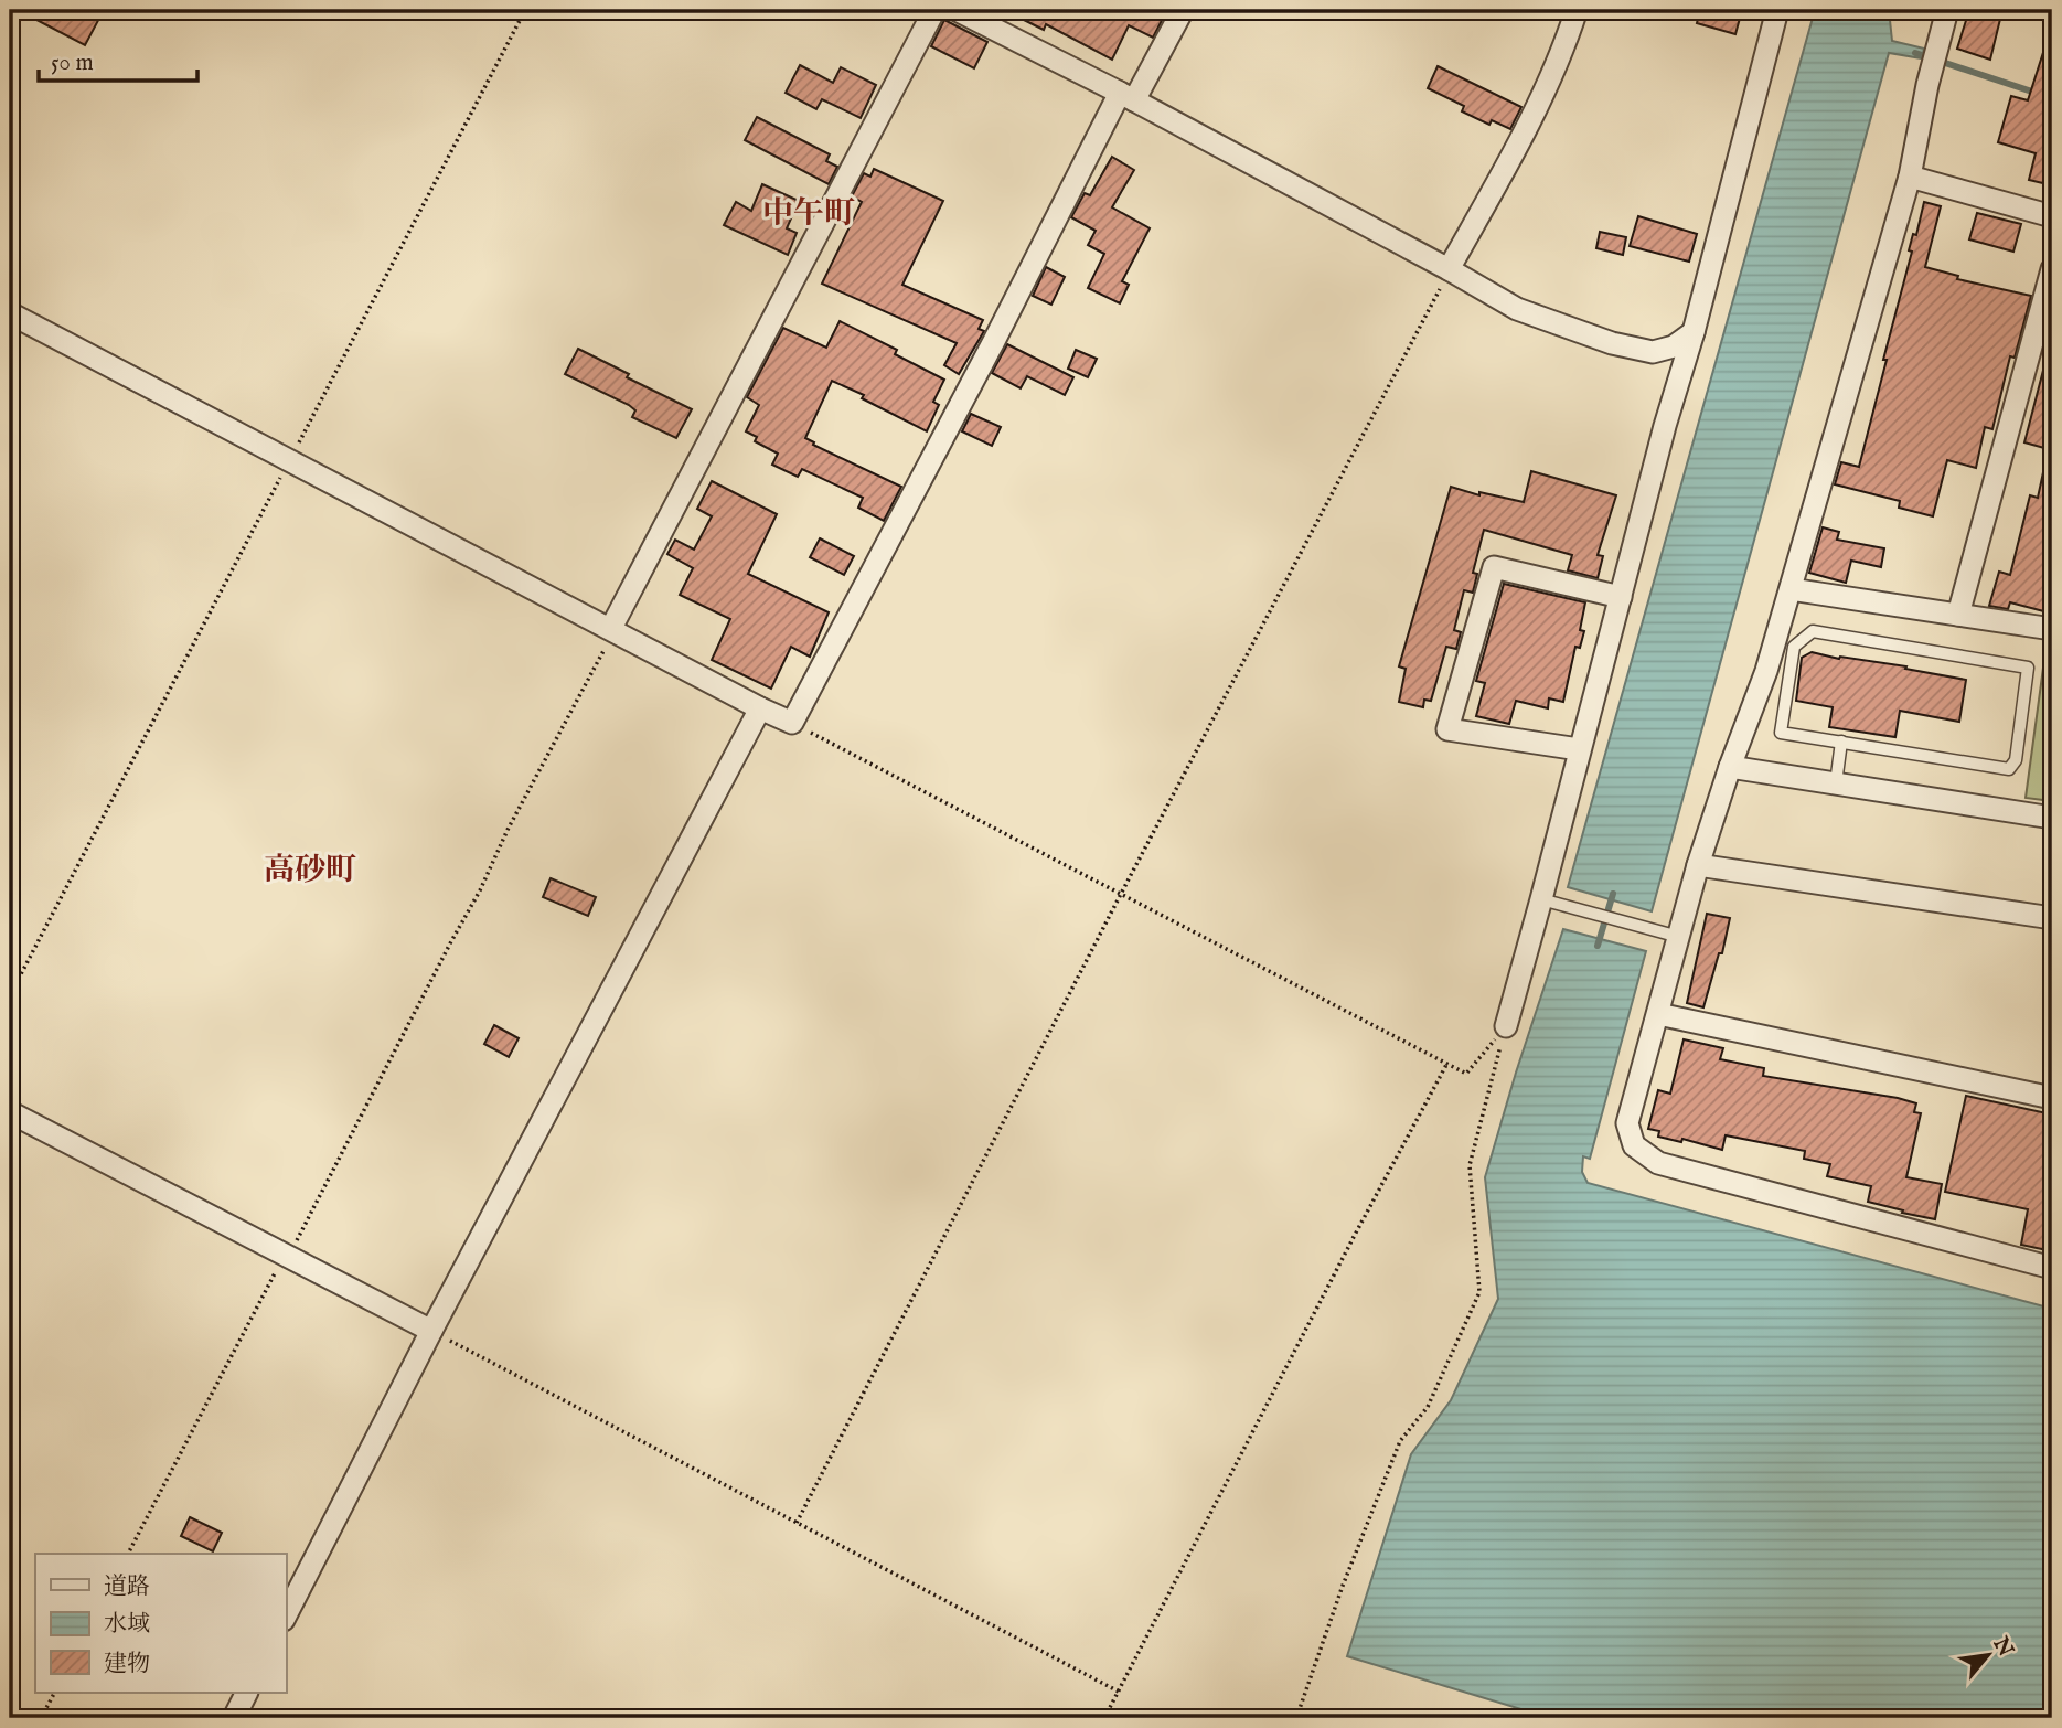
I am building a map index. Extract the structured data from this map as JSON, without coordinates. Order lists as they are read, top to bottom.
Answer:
{
  "districts": ["中午町", "高砂町"],
  "legend": ["道路", "水域", "建物"],
  "scale_bar": "50 m",
  "north": "top right"
}
